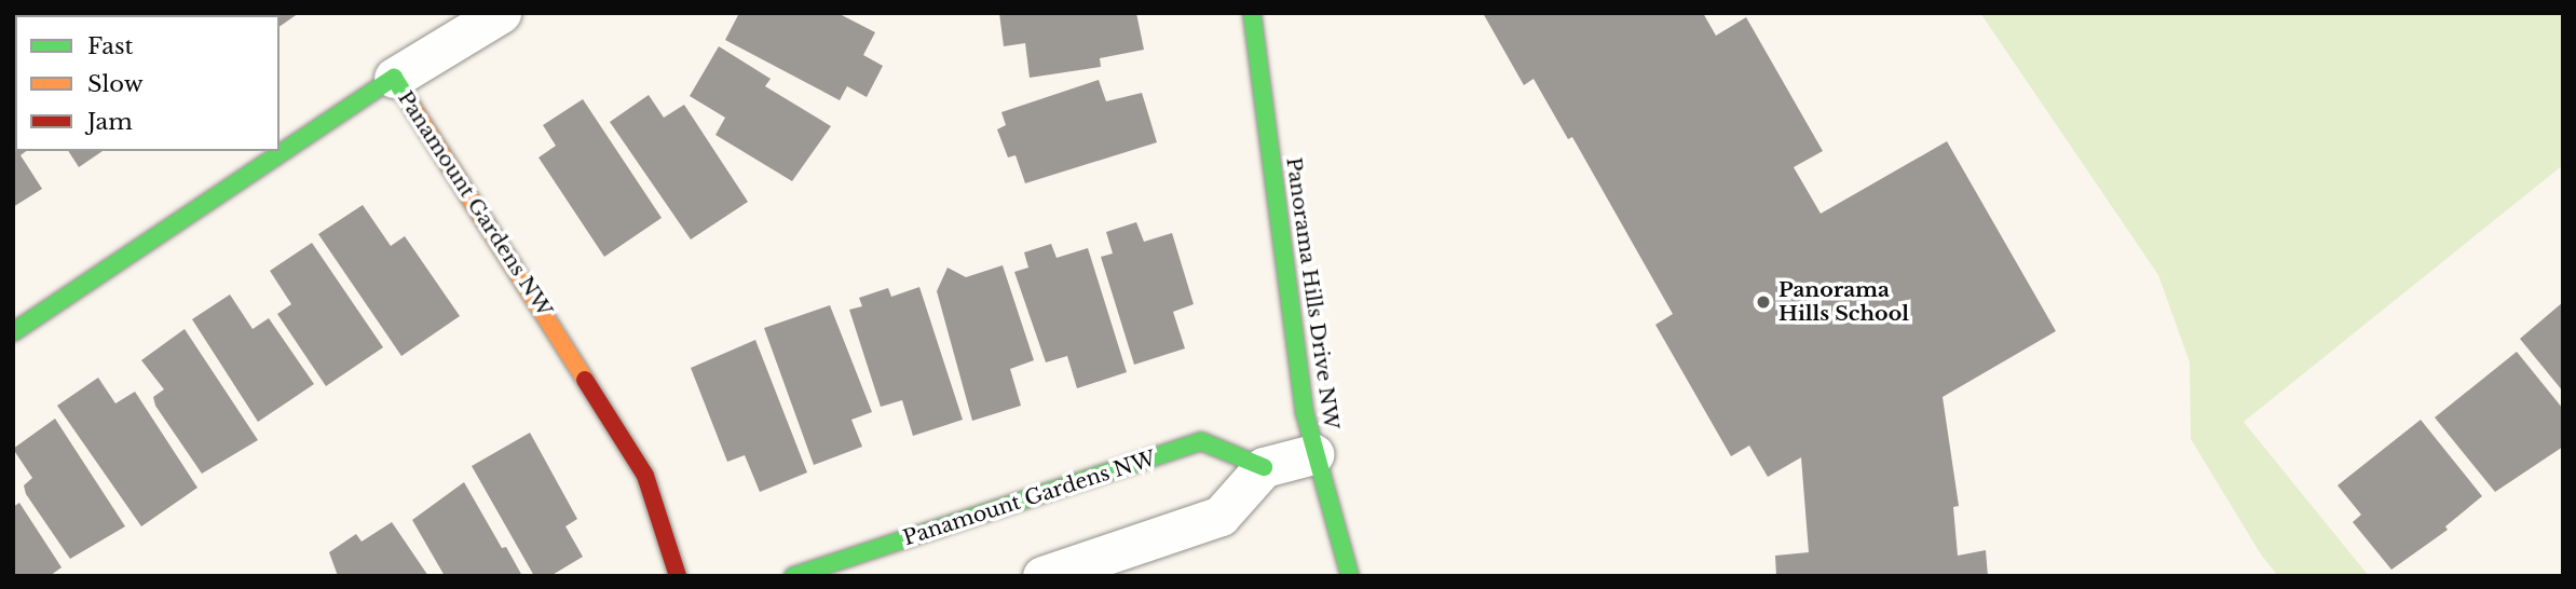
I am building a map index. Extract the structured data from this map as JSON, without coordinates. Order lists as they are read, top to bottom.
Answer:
{
  "streets": {
    "street": ["Panamount Gardens NW", "Panorama Hills Drive NW"]
  },
  "places": ["Panorama Hills School"],
  "legend": ["Fast", "Slow", "Jam"]
}
